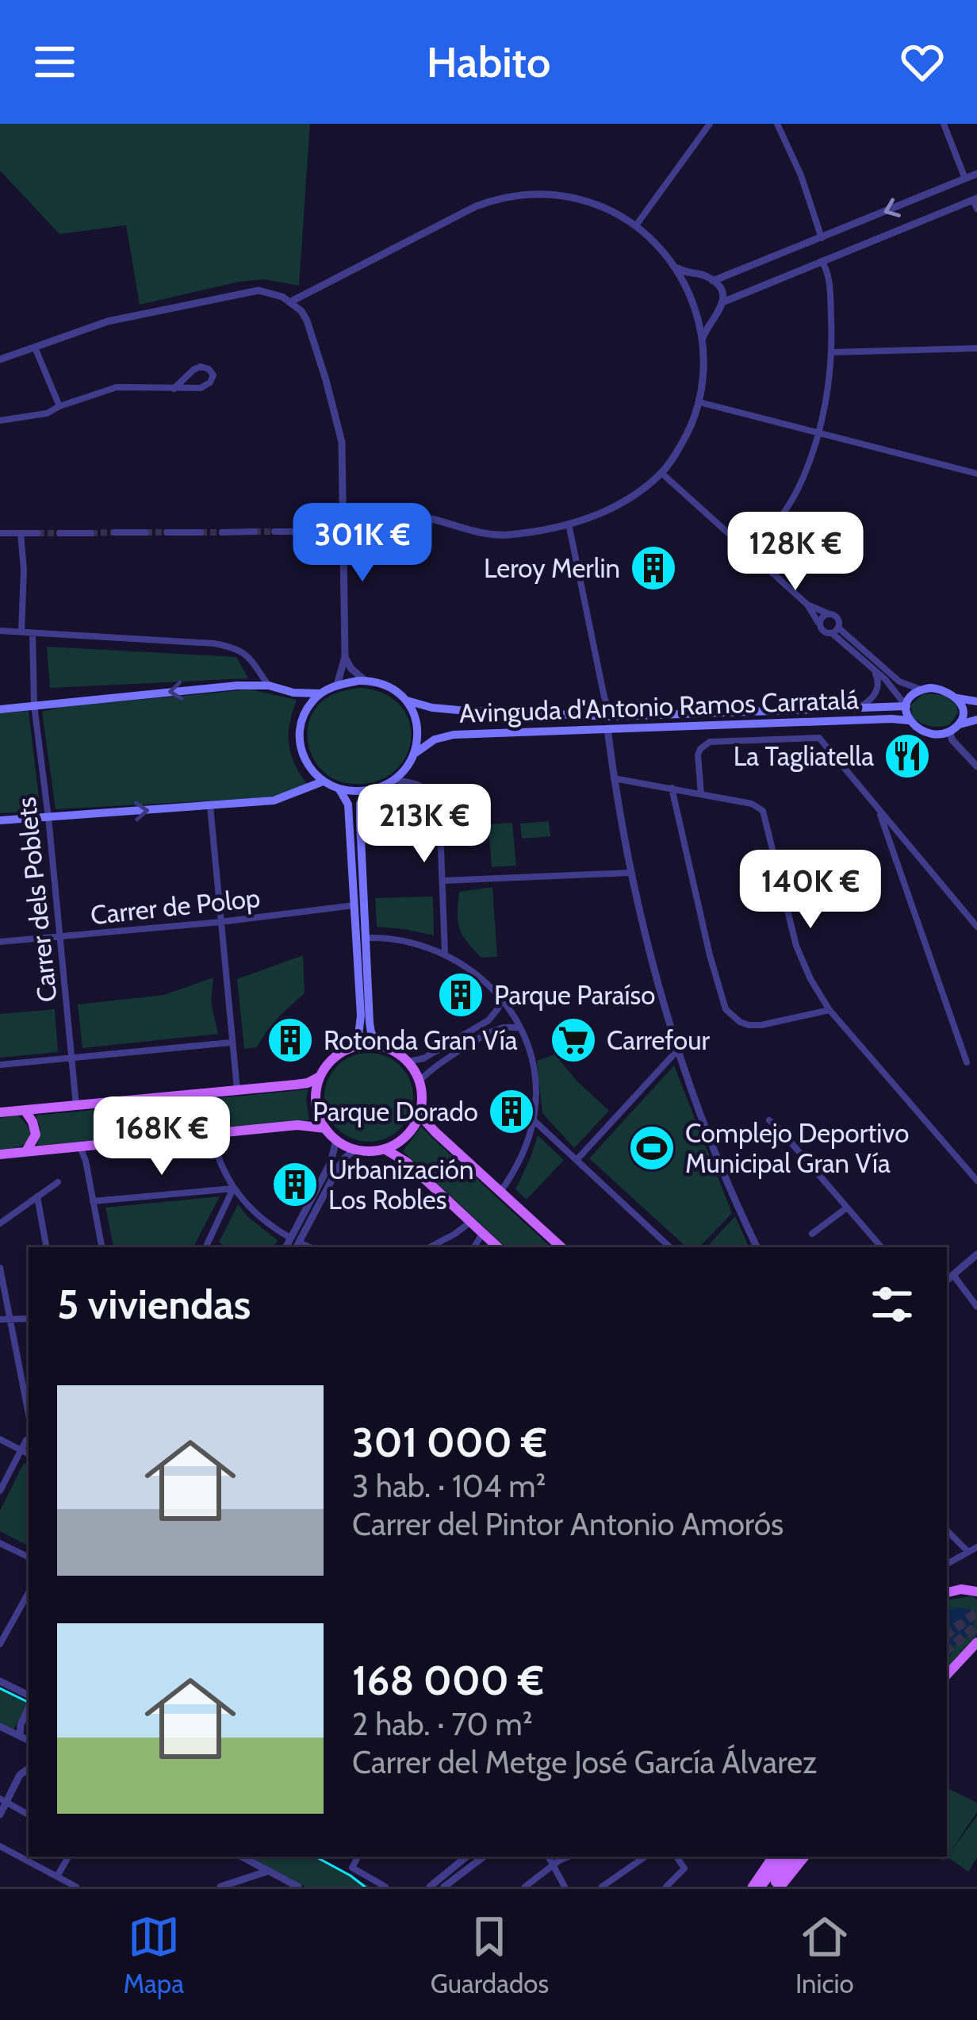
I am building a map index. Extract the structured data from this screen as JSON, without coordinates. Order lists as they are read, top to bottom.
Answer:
{
  "streets": {
    "main road": ["Avinguda d'Antonio Ramos Carratalá"],
    "street": ["Carrer dels Poblets", "Carrer de Polop"]
  },
  "crossings": [
    ["Carrer dels Poblets", "Carrer de Polop"]
  ],
  "places": {
    "building": [
      "Leroy Merlin",
      "Parque Paraíso",
      "Rotonda Gran Vía",
      "Parque Dorado",
      "Urbanización Los Robles"
    ],
    "restaurant": ["La Tagliatella"],
    "supermarket": ["Carrefour"],
    "sports": ["Complejo Deportivo Municipal Gran Vía"]
  },
  "page": {
    "header": "Habito",
    "price": [
      "301K €",
      "128K €",
      "213K €",
      "140K €",
      "168K €"
    ],
    "heading": "5 viviendas",
    "list": [
      {
        "name": "301 000 €",
        "note": "3 hab. · 104 m² · Carrer del Pintor Antonio Amorós"
      },
      {
        "name": "168 000 €",
        "note": "2 hab. · 70 m² · Carrer del Metge José García Álvarez"
      }
    ],
    "tabs": ["Mapa", "Guardados", "Inicio"]
  }
}
